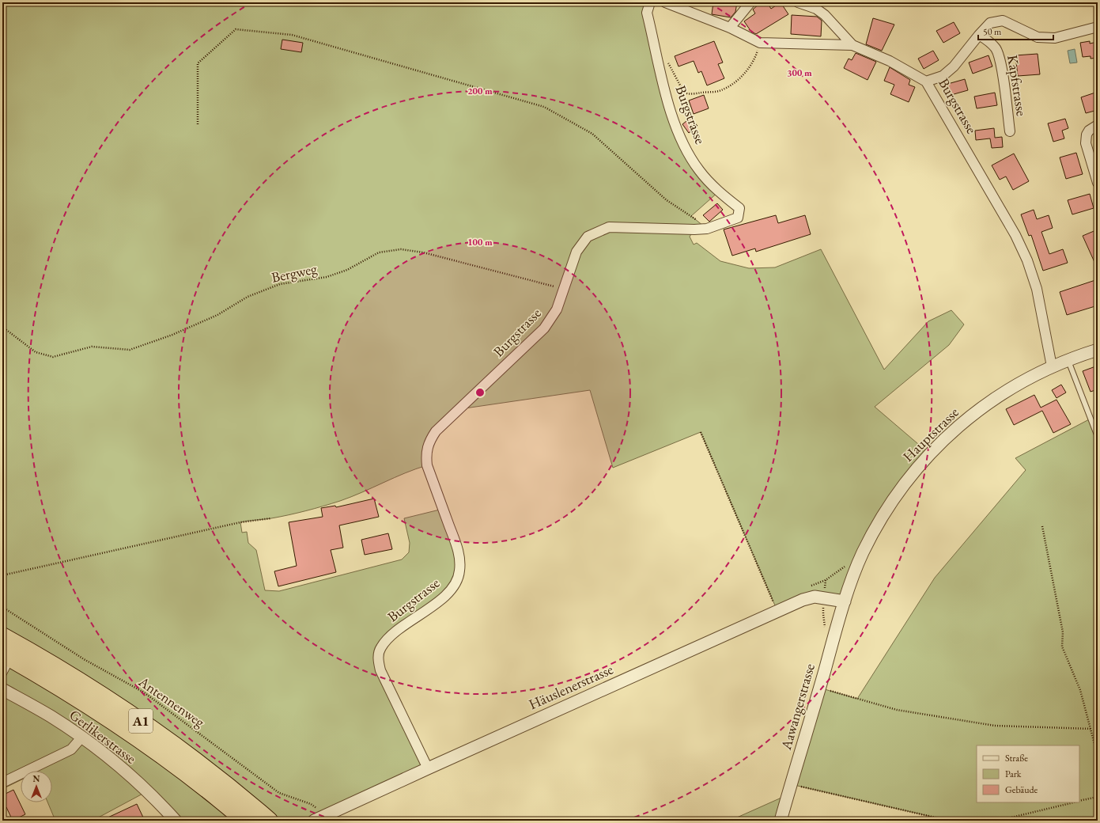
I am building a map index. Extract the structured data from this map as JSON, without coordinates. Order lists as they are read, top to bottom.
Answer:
{
  "streets": {
    "highway": ["A1"],
    "street": [
      "Kapfstrasse",
      "Burgstrasse",
      "Hauptstrasse",
      "Häuslenerstrasse",
      "Aawangerstrasse",
      "Gerlikerstrasse"
    ],
    "path": ["Bergweg", "Antennenweg"]
  },
  "crossings": [
    ["Burgstrasse", "Bergweg"],
    ["Burgstrasse", "Hauptstrasse"],
    ["Burgstrasse", "Häuslenerstrasse"],
    ["Hauptstrasse", "Häuslenerstrasse"],
    ["Hauptstrasse", "Aawangerstrasse"],
    ["Häuslenerstrasse", "Antennenweg"],
    ["Häuslenerstrasse", "Aawangerstrasse"]
  ],
  "legend": ["Straße", "Park", "Gebäude"],
  "scale_bar": "50 m",
  "north": "top",
  "rings": ["300 m", "200 m", "100 m"]
}
